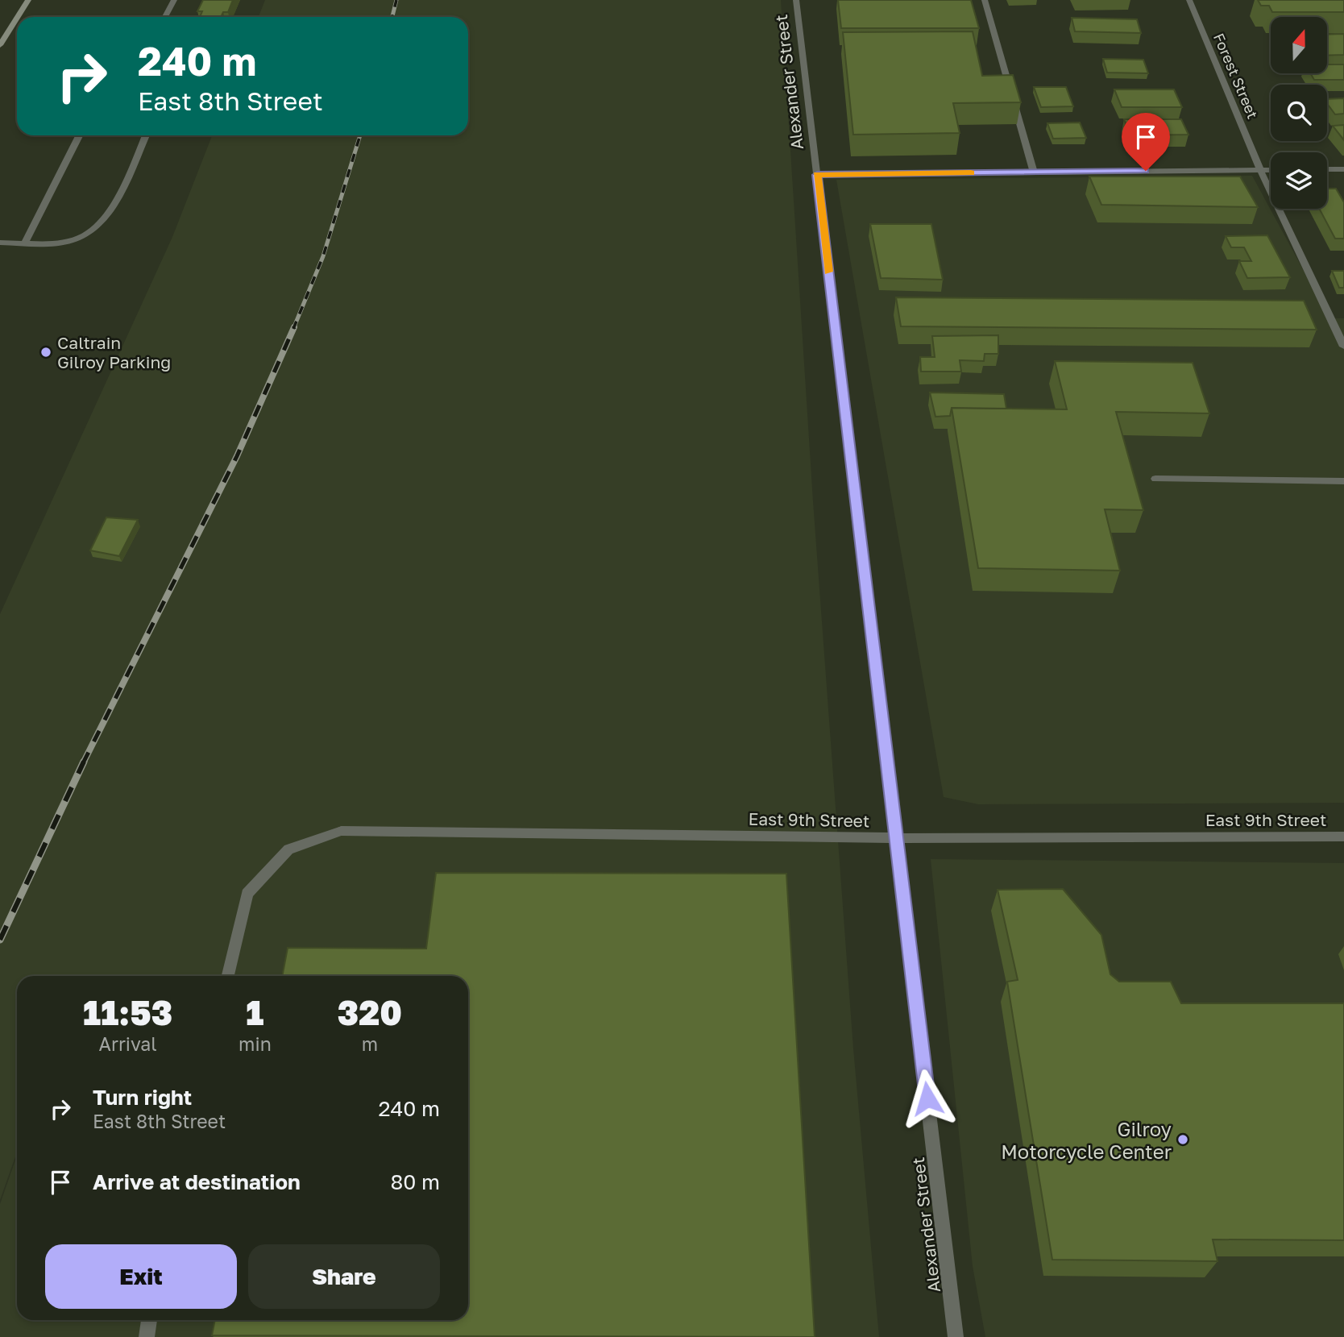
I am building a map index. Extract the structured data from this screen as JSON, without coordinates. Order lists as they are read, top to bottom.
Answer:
{
  "streets": {
    "street": ["Forest Street", "Alexander Street", "East 9th Street"]
  },
  "crossings": [
    ["Alexander Street", "East 9th Street"]
  ],
  "places": ["Caltrain Gilroy Parking", "Gilroy Motorcycle Center"],
  "north": "top",
  "page": {
    "turn": ["240 m", "East 8th Street"],
    "eta": [
      "11:53",
      "Arrival",
      "1",
      "min",
      "320",
      "m"
    ],
    "list": [
      {
        "name": "Turn right",
        "note": "East 8th Street",
        "value": "240 m"
      },
      {
        "name": "Arrive at destination",
        "value": "80 m"
      }
    ],
    "buttons": ["Exit", "Share"]
  }
}
